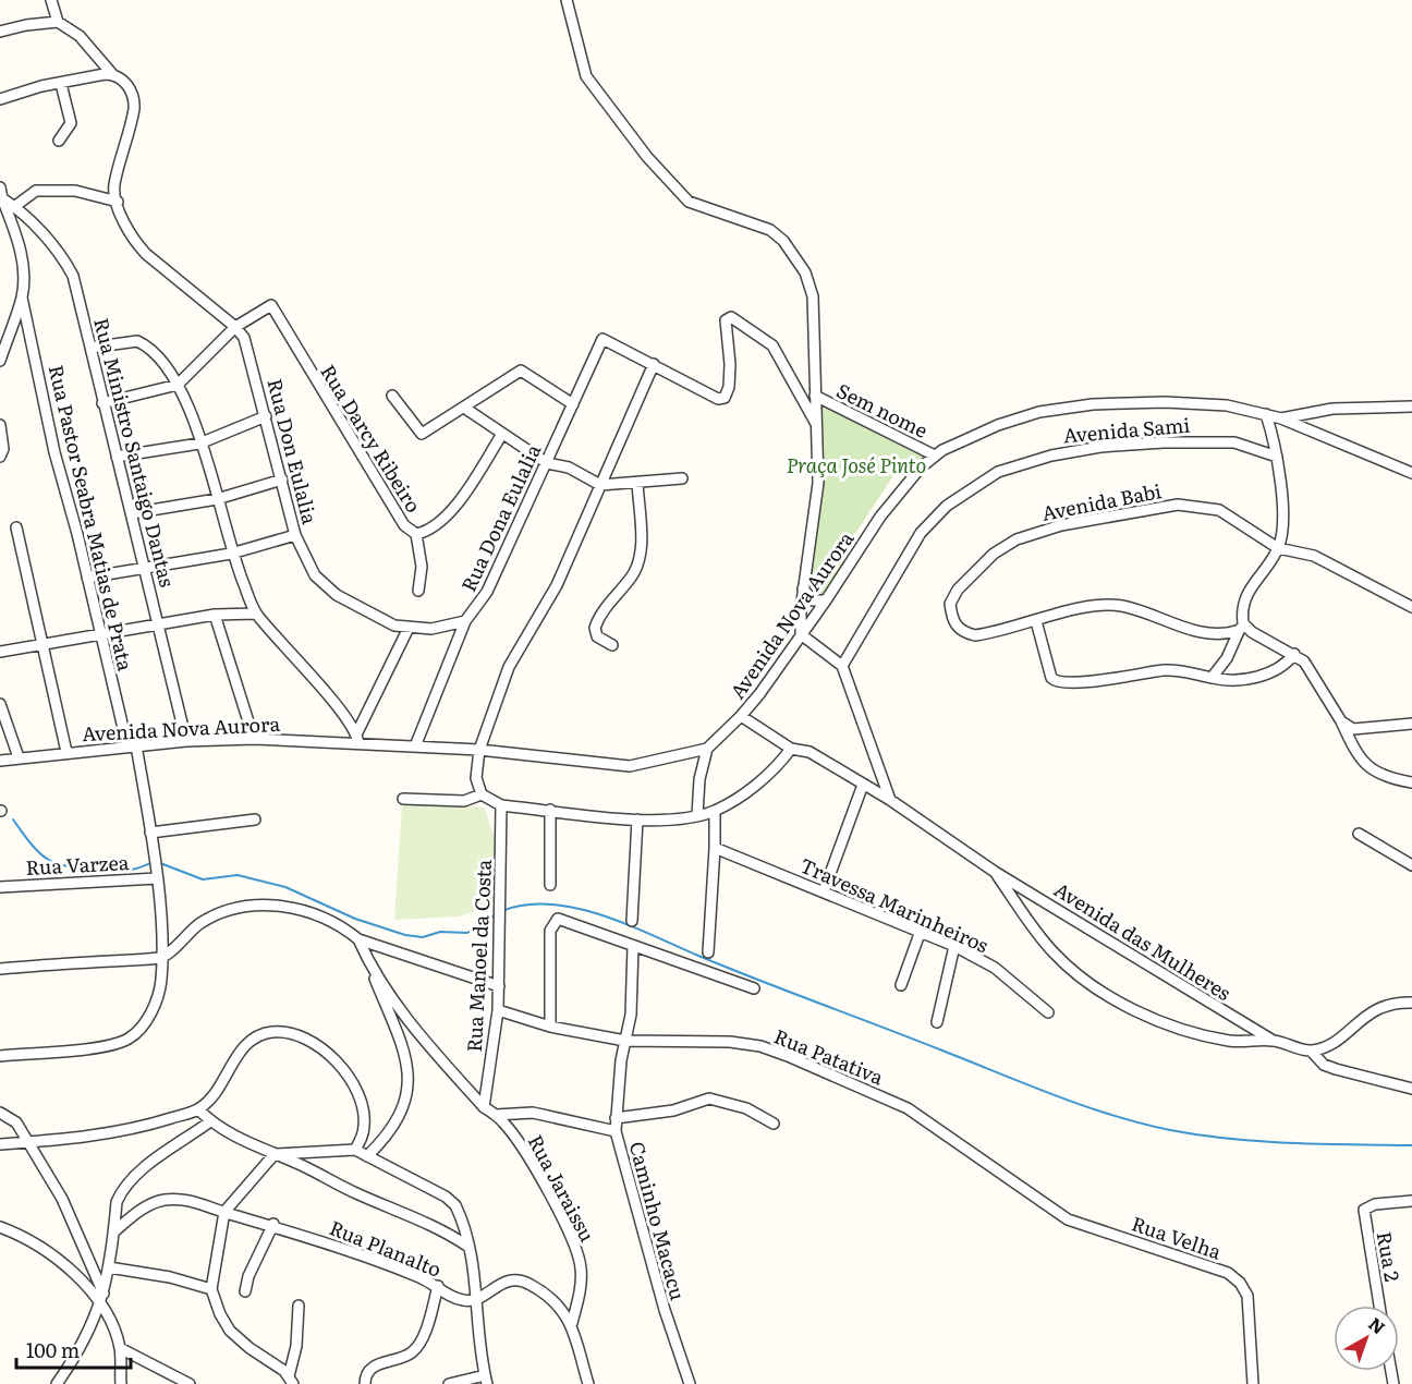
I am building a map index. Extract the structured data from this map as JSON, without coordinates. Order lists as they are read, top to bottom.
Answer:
{
  "streets": {
    "street": [
      "Sem nome",
      "Avenida Sami",
      "Rua Darcy Ribeiro",
      "Rua Don Eulalia",
      "Rua Ministro Santaigo Dantas",
      "Avenida Babi",
      "Rua Pastor Seabra Matias de Prata",
      "Rua Dona Eulalia",
      "Avenida Nova Aurora",
      "Rua Varzea",
      "Travessa Marinheiros",
      "Avenida das Mulheres",
      "Rua Manoel da Costa",
      "Rua Patativa",
      "Rua Jaraissu",
      "Caminho Macacu",
      "Rua Velha",
      "Rua Planalto",
      "Rua 2"
    ]
  },
  "crossings": [
    ["Sem nome", "Avenida Nova Aurora"],
    ["Rua Darcy Ribeiro", "Rua Don Eulalia"],
    ["Rua Don Eulalia", "Rua Dona Eulalia"],
    ["Rua Ministro Santaigo Dantas", "Rua Pastor Seabra Matias de Prata"],
    ["Rua Ministro Santaigo Dantas", "Avenida Nova Aurora"],
    ["Rua Pastor Seabra Matias de Prata", "Avenida Nova Aurora"],
    ["Rua Pastor Seabra Matias de Prata", "Rua Varzea"],
    ["Rua Dona Eulalia", "Avenida Nova Aurora"],
    ["Avenida Nova Aurora", "Avenida das Mulheres"],
    ["Rua Manoel da Costa", "Rua Patativa"],
    ["Rua Manoel da Costa", "Rua Jaraissu"],
    ["Rua Patativa", "Caminho Macacu"],
    ["Rua Patativa", "Rua Velha"],
    ["Rua Jaraissu", "Caminho Macacu"]
  ],
  "parks": ["Praça José Pinto"],
  "scale_bar": "100 m",
  "north": "top right"
}
